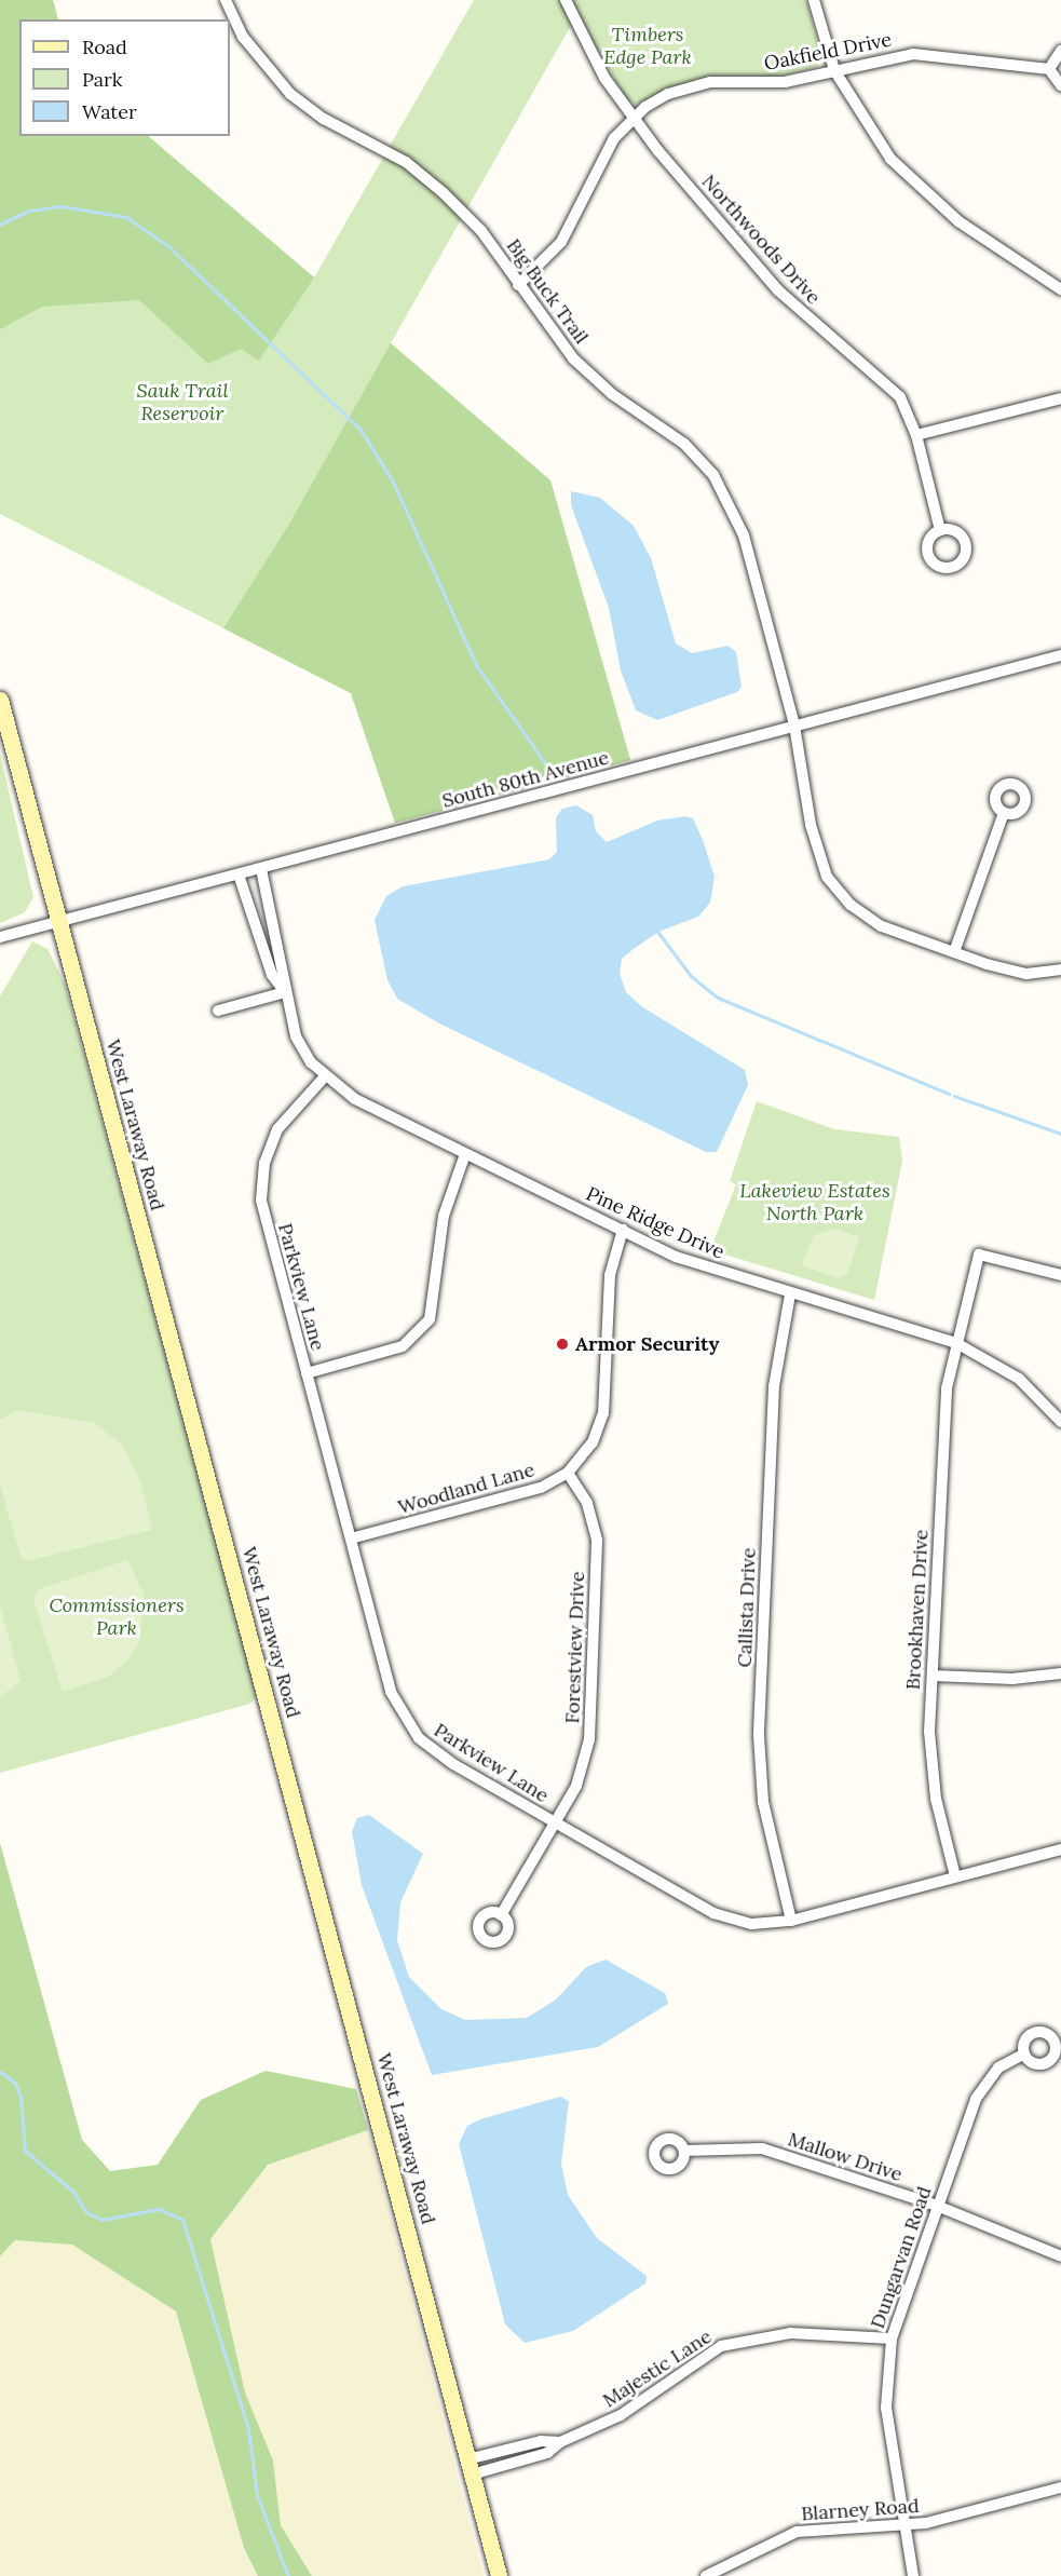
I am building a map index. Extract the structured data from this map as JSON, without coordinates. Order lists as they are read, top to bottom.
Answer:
{
  "streets": {
    "main road": ["West Laraway Road"],
    "street": [
      "Oakfield Drive",
      "Northwoods Drive",
      "Big Buck Trail",
      "South 80th Avenue",
      "Pine Ridge Drive",
      "Parkview Lane",
      "Woodland Lane",
      "Callista Drive",
      "Brookhaven Drive",
      "Forestview Drive",
      "Mallow Drive",
      "Dungarvan Road",
      "Majestic Lane",
      "Blarney Road"
    ]
  },
  "crossings": [
    ["Oakfield Drive", "Northwoods Drive"],
    ["Oakfield Drive", "Big Buck Trail"],
    ["Big Buck Trail", "South 80th Avenue"],
    ["South 80th Avenue", "West Laraway Road"],
    ["South 80th Avenue", "Pine Ridge Drive"],
    ["West Laraway Road", "Majestic Lane"],
    ["Pine Ridge Drive", "Parkview Lane"],
    ["Pine Ridge Drive", "Woodland Lane"],
    ["Pine Ridge Drive", "Callista Drive"],
    ["Pine Ridge Drive", "Brookhaven Drive"],
    ["Parkview Lane", "Woodland Lane"],
    ["Parkview Lane", "Callista Drive"],
    ["Parkview Lane", "Brookhaven Drive"],
    ["Parkview Lane", "Forestview Drive"],
    ["Woodland Lane", "Forestview Drive"],
    ["Mallow Drive", "Dungarvan Road"],
    ["Dungarvan Road", "Majestic Lane"],
    ["Dungarvan Road", "Blarney Road"]
  ],
  "parks": [
    "Timbers Edge Park",
    "Sauk Trail Reservoir",
    "Lakeview Estates North Park",
    "Commissioners Park"
  ],
  "places": ["Armor Security"],
  "legend": ["Road", "Park", "Water"]
}
